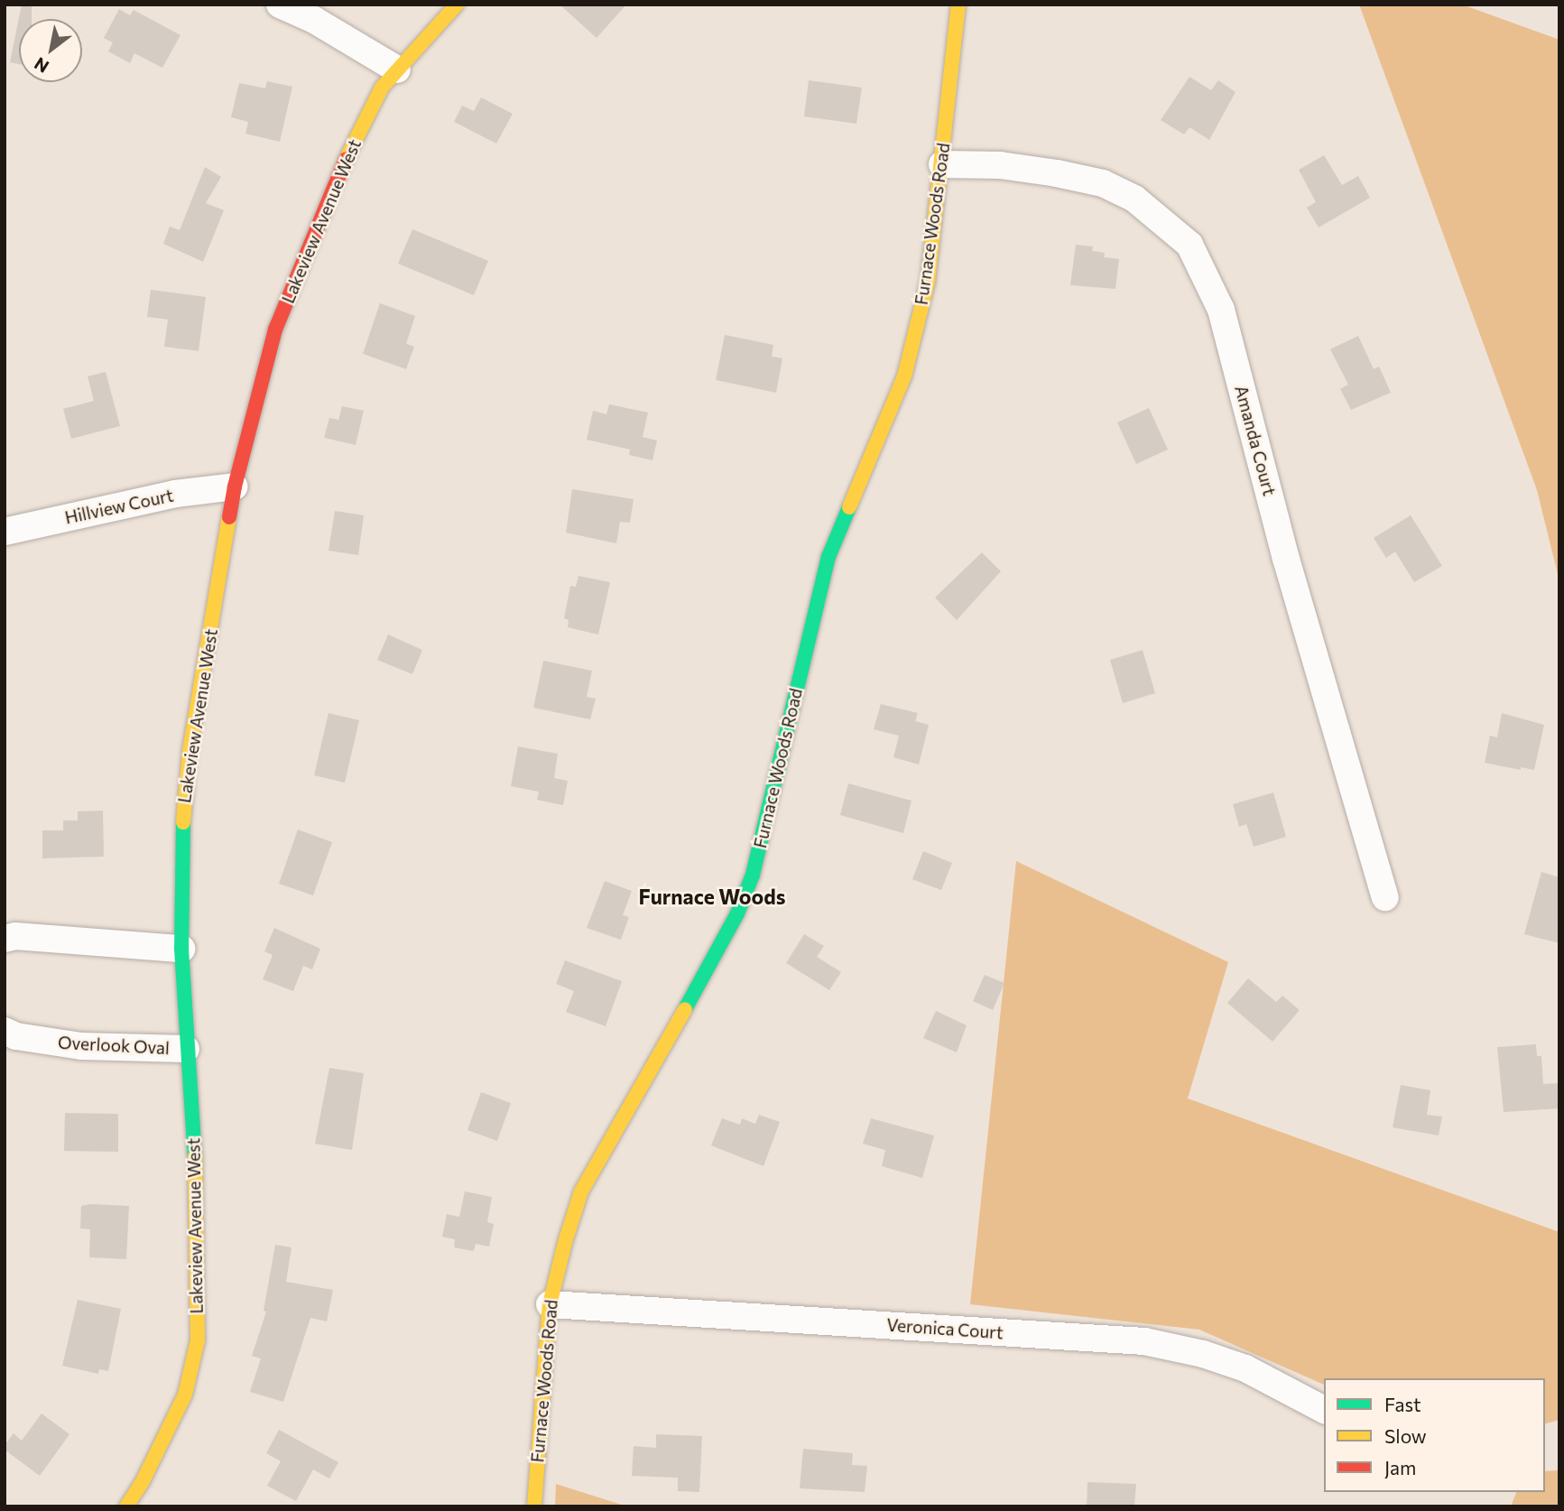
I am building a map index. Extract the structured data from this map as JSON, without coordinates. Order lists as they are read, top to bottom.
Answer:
{
  "streets": {
    "street": [
      "Lakeview Avenue West",
      "Furnace Woods Road",
      "Amanda Court",
      "Hillview Court",
      "Overlook Oval",
      "Veronica Court"
    ]
  },
  "crossings": [
    ["Lakeview Avenue West", "Hillview Court"],
    ["Lakeview Avenue West", "Overlook Oval"],
    ["Furnace Woods Road", "Amanda Court"],
    ["Furnace Woods Road", "Veronica Court"]
  ],
  "districts": ["Furnace Woods"],
  "legend": ["Fast", "Slow", "Jam"],
  "north": "bottom left"
}
